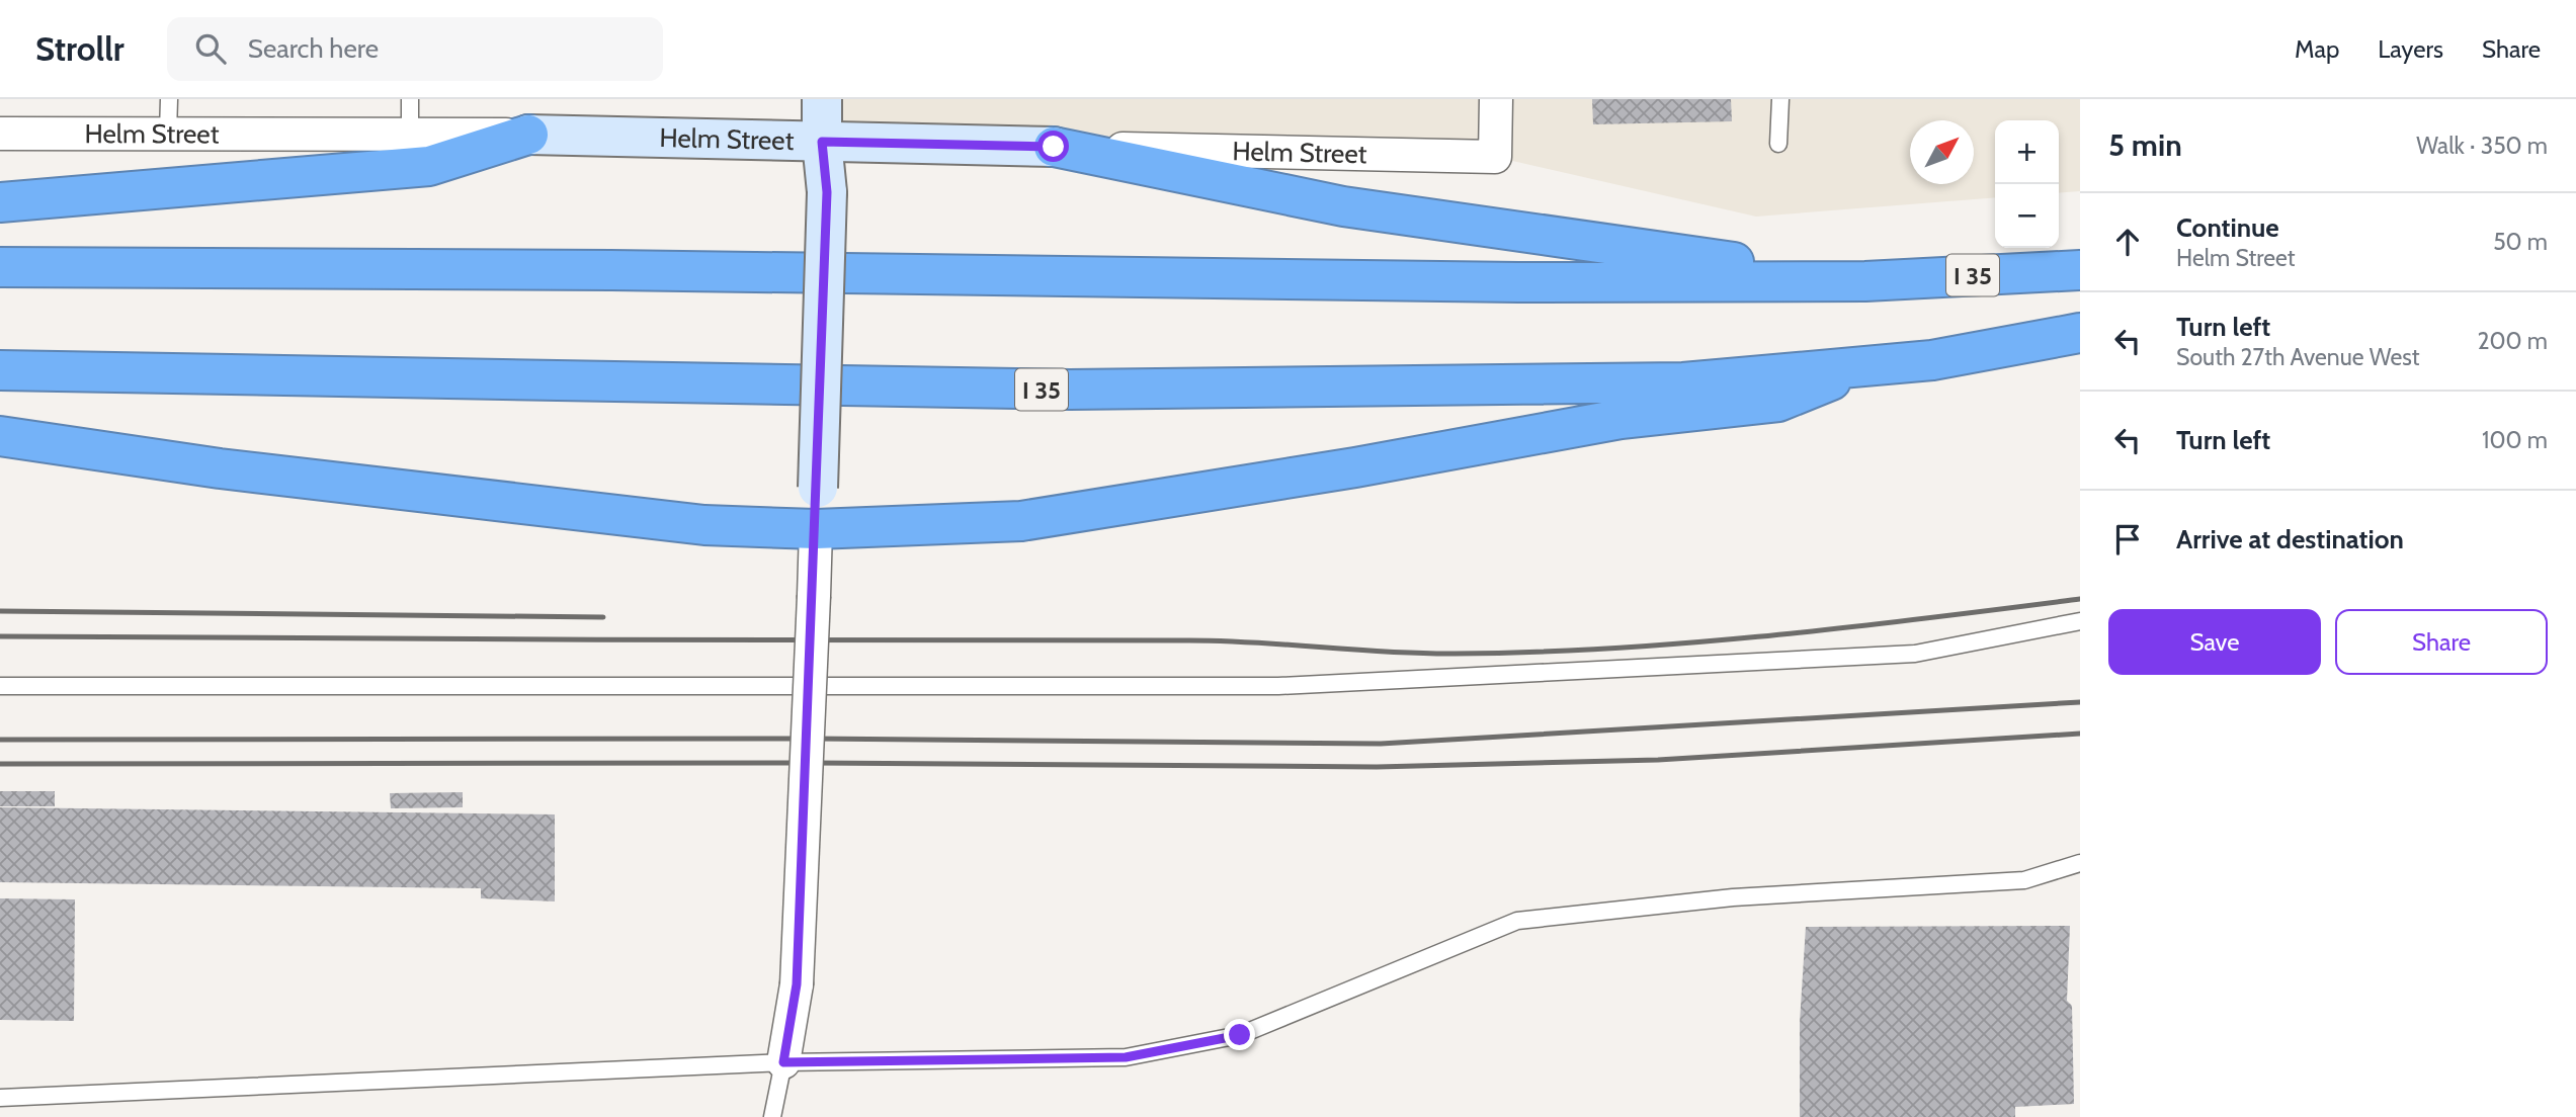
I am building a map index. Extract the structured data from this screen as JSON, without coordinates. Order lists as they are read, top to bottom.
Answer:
{
  "streets": {
    "highway": ["I 35"],
    "street": ["Helm Street"]
  },
  "north": "top right",
  "page": {
    "header": "Strollr",
    "search": "Search here",
    "nav": ["Map", "Layers", "Share"],
    "heading": ["5 min", "Walk · 350 m"],
    "map_buttons": ["+", "−"],
    "list": [
      ["Continue", "Helm Street", "50 m"],
      ["Turn left", "South 27th Avenue West", "200 m"],
      ["Turn left", "100 m"],
      "Arrive at destination"
    ],
    "buttons": ["Save", "Share"]
  }
}
